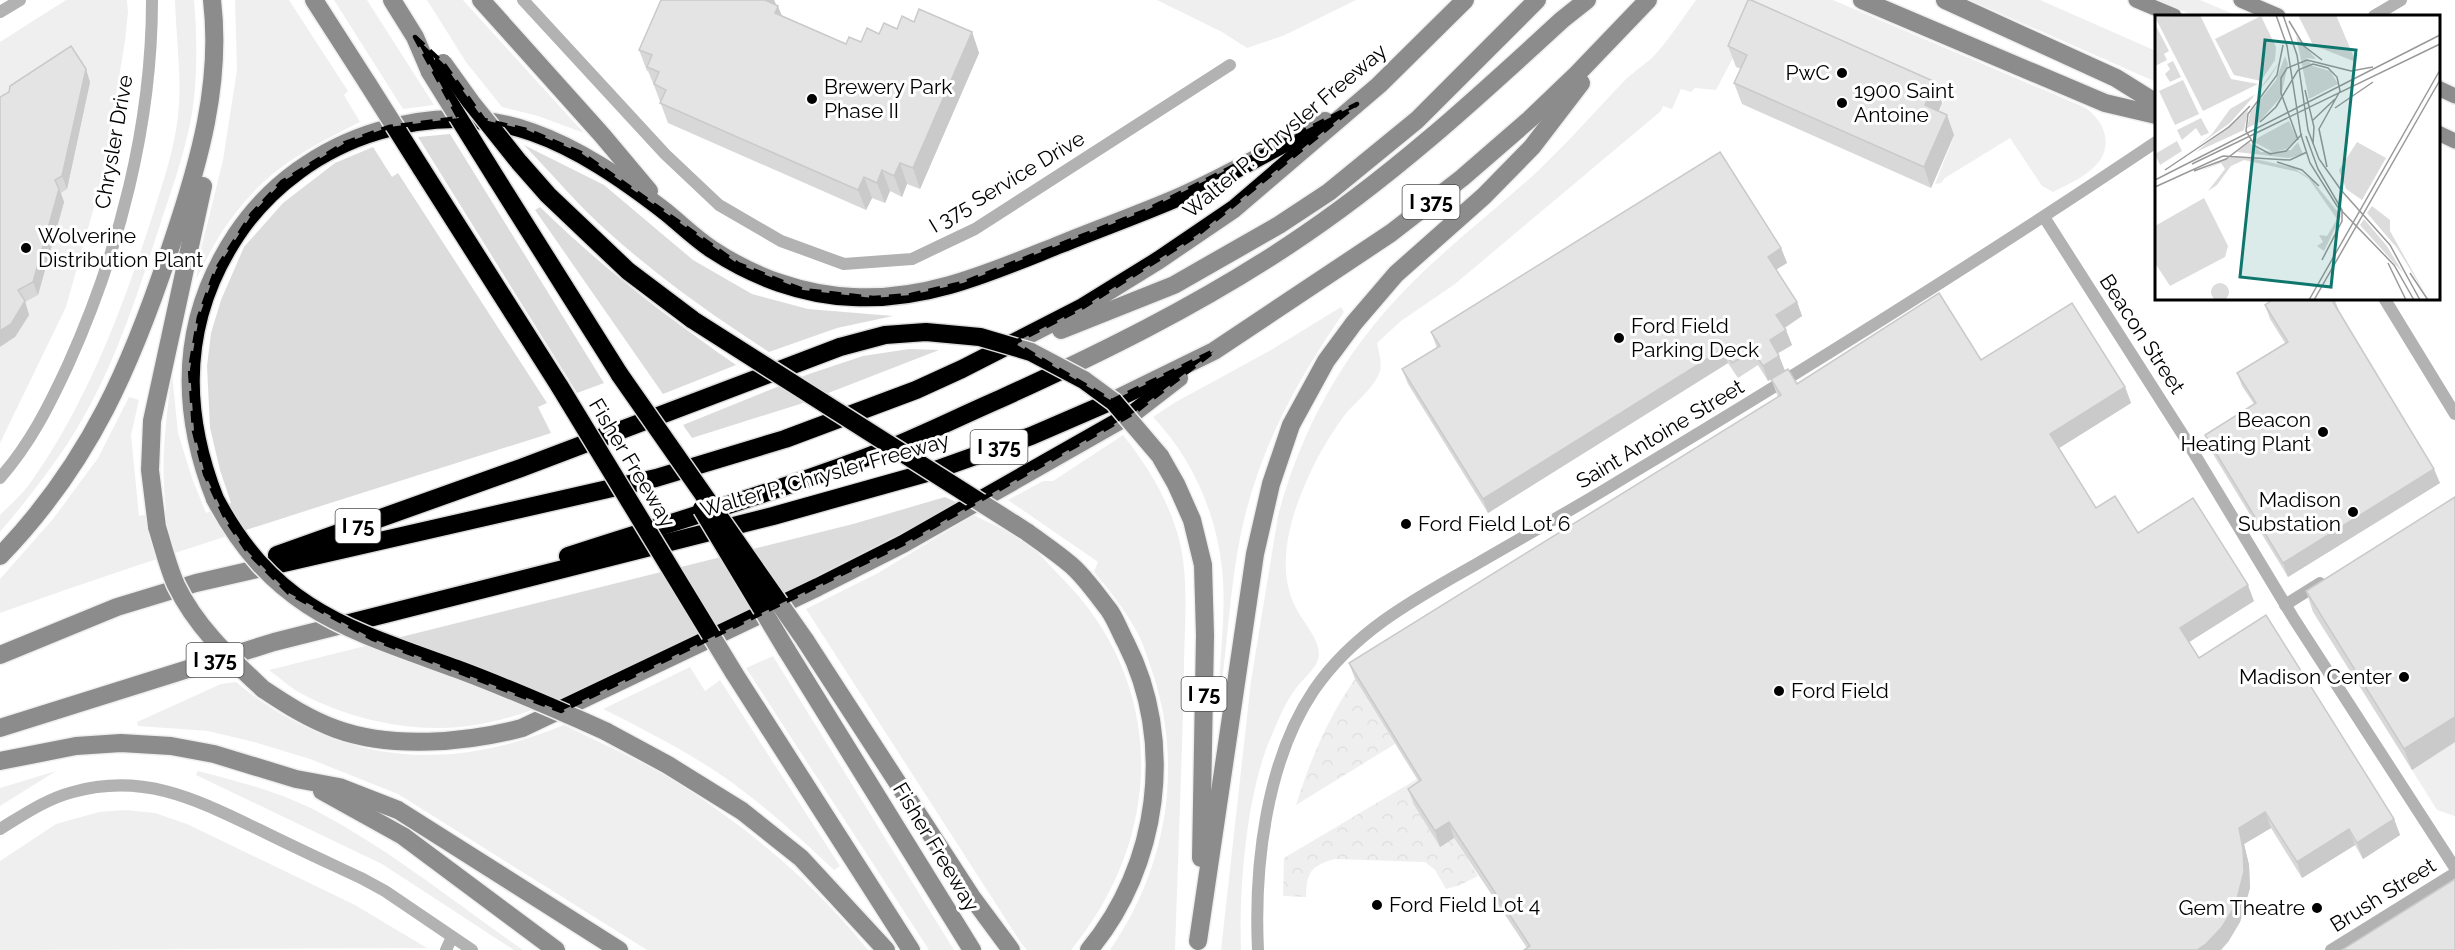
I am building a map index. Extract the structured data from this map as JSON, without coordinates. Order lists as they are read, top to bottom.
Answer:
{
  "streets": {
    "highway": [
      "Walter P. Chrysler Freeway",
      "I 375",
      "Fisher Freeway",
      "I 75"
    ],
    "street": [
      "Chrysler Drive",
      "I 375 Service Drive",
      "Beacon Street",
      "Saint Antoine Street",
      "Brush Street"
    ]
  },
  "crossings": [
    ["Walter P. Chrysler Freeway", "I 75"],
    ["Beacon Street", "Saint Antoine Street"]
  ],
  "places": [
    "PwC",
    "Brewery Park Phase II",
    "1900 Saint Antoine",
    "Wolverine Distribution Plant",
    "Ford Field Parking Deck",
    "Beacon Heating Plant",
    "Madison Substation",
    "Ford Field Lot 6",
    "Madison Center",
    "Ford Field",
    "Ford Field Lot 4",
    "Gem Theatre"
  ]
}
